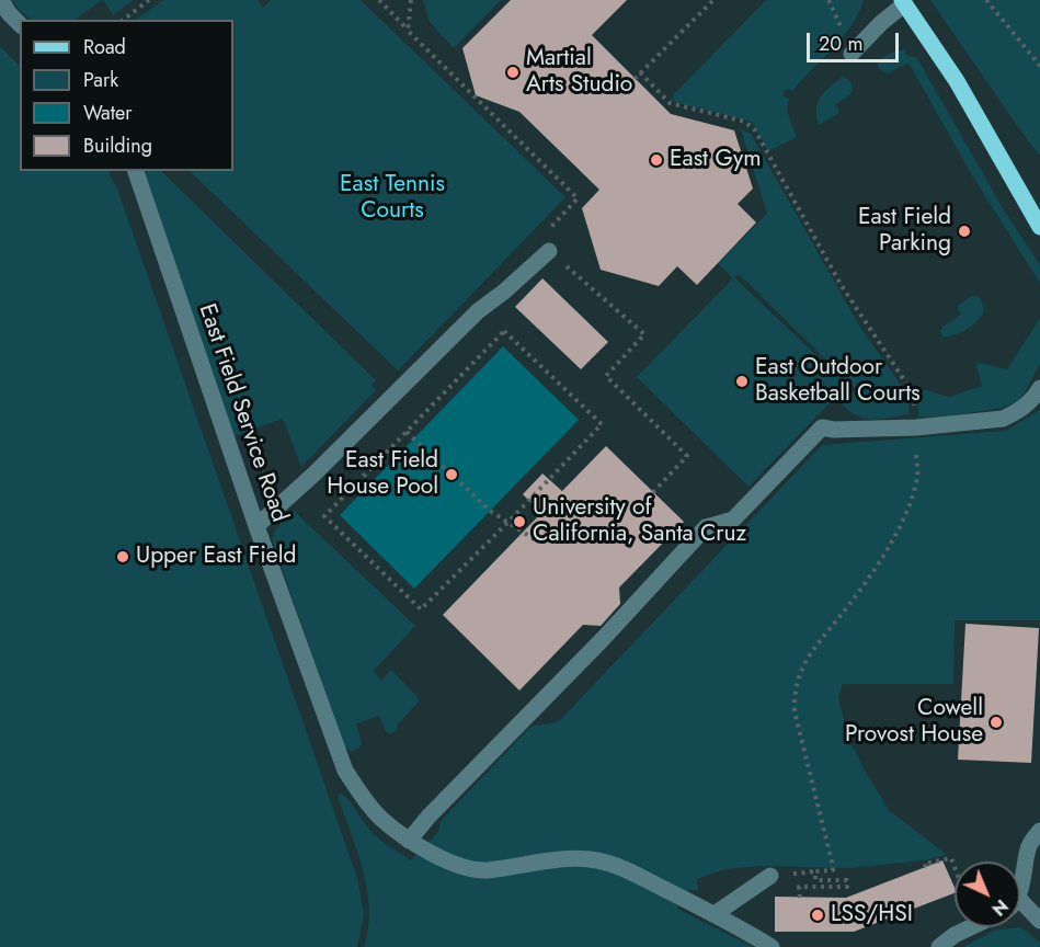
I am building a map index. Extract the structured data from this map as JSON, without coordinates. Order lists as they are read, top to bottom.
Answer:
{
  "streets": {
    "street": ["East Field Service Road"]
  },
  "parks": ["East Tennis Courts"],
  "places": [
    "Martial Arts Studio",
    "East Gym",
    "East Field Parking",
    "East Outdoor Basketball Courts",
    "East Field House Pool",
    "University of California, Santa Cruz",
    "Upper East Field",
    "Cowell Provost House",
    "LSS/HSI"
  ],
  "legend": [
    "Road",
    "Park",
    "Water",
    "Building"
  ],
  "scale_bar": "20 m",
  "north": "bottom right"
}
